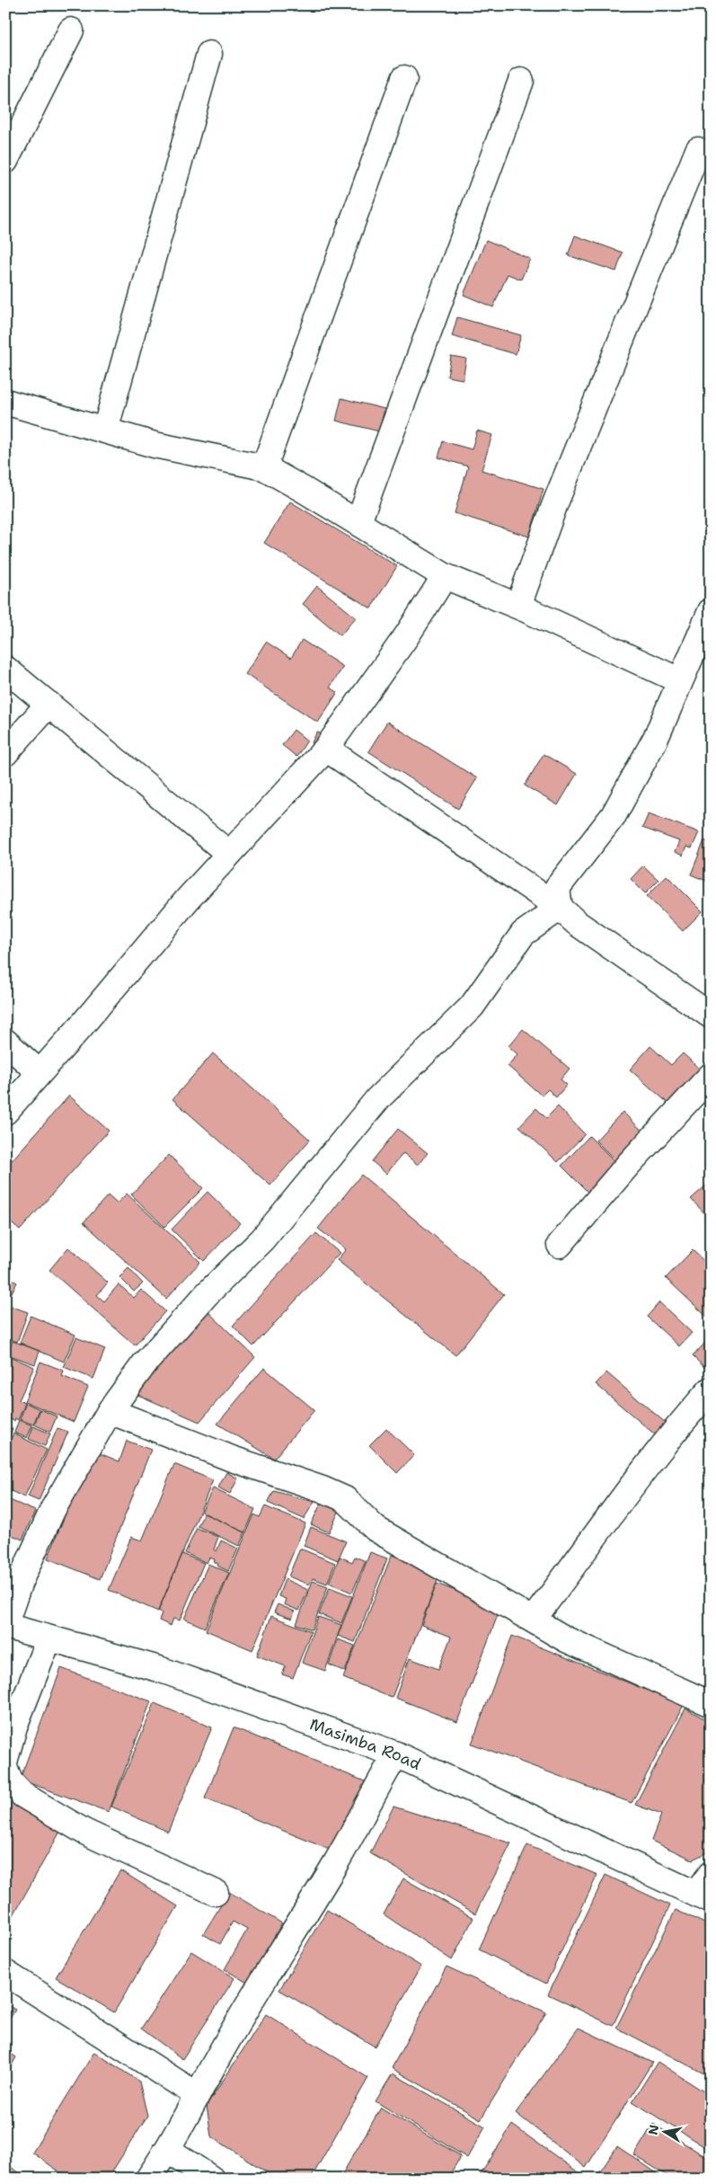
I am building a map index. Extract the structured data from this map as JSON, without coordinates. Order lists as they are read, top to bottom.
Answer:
{
  "streets": {
    "street": ["Masimba Road"]
  },
  "north": "left"
}
